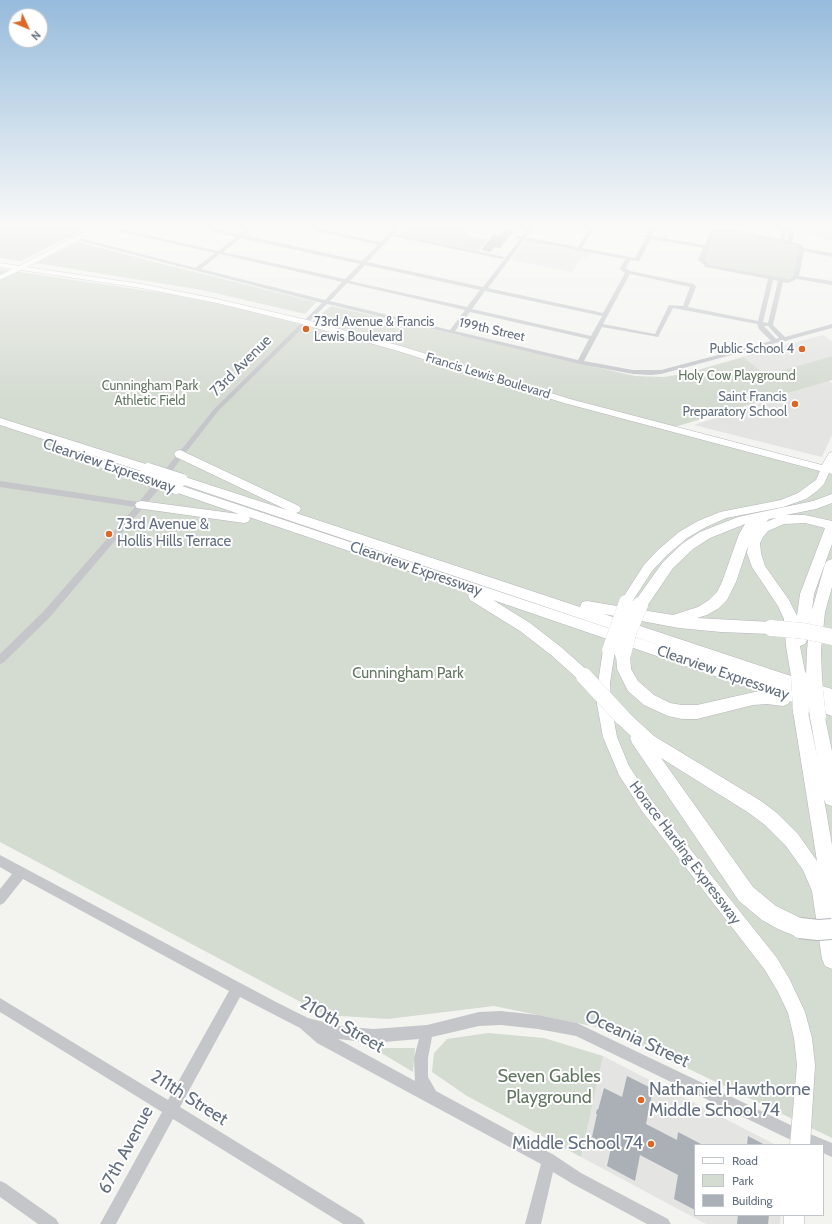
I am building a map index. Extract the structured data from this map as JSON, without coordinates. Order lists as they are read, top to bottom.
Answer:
{
  "streets": {
    "highway": ["Clearview Expressway"],
    "main road": ["Francis Lewis Boulevard", "Horace Harding Expressway"],
    "street": [
      "199th Street",
      "73rd Avenue",
      "210th Street",
      "Oceania Street",
      "211th Street",
      "67th Avenue"
    ]
  },
  "crossings": [
    ["199th Street", "73rd Avenue"],
    ["73rd Avenue", "Francis Lewis Boulevard"],
    ["Horace Harding Expressway", "Oceania Street"],
    ["210th Street", "Oceania Street"],
    ["210th Street", "67th Avenue"],
    ["211th Street", "67th Avenue"]
  ],
  "parks": [
    "Holy Cow Playground",
    "Cunningham Park Athletic Field",
    "Cunningham Park",
    "Seven Gables Playground"
  ],
  "places": [
    "73rd Avenue & Francis Lewis Boulevard",
    "Public School 4",
    "Saint Francis Preparatory School",
    "73rd Avenue & Hollis Hills Terrace",
    "Nathaniel Hawthorne Middle School 74",
    "Middle School 74"
  ],
  "legend": ["Road", "Park", "Building"],
  "north": "bottom right"
}
